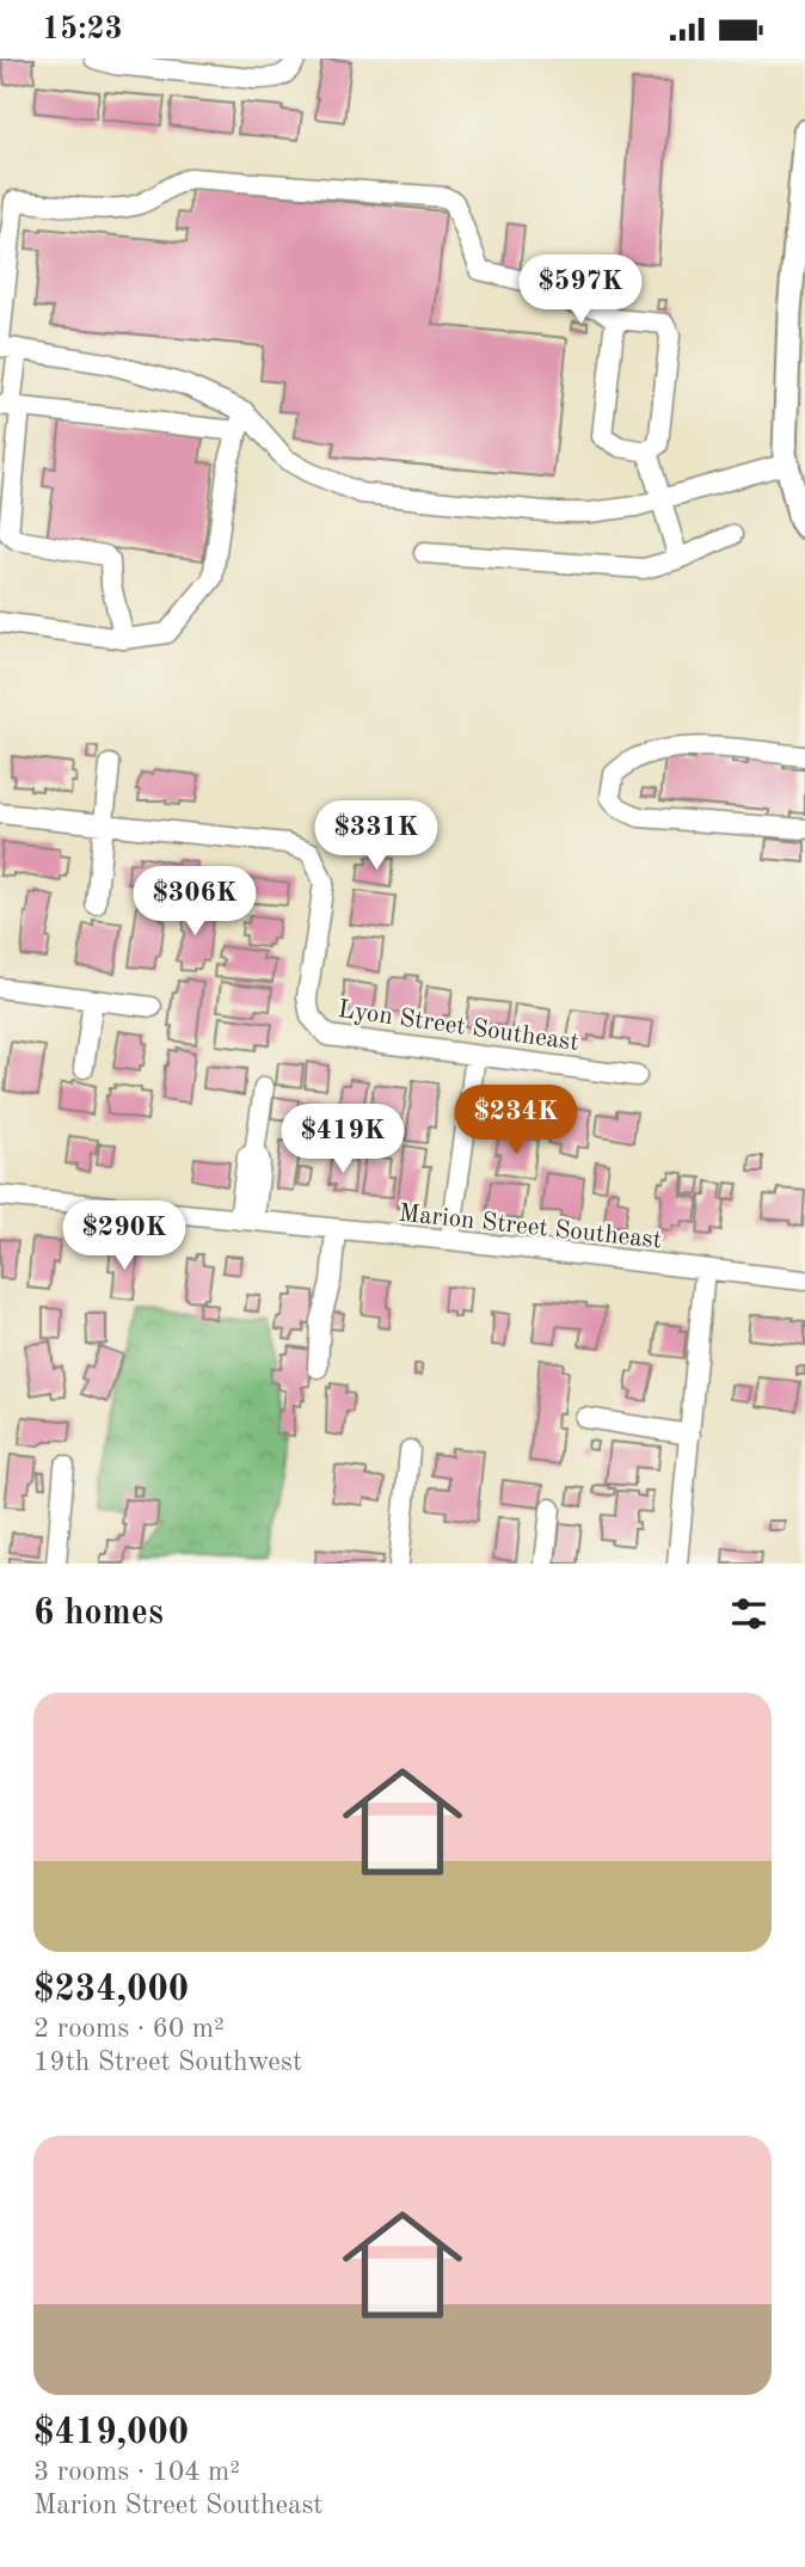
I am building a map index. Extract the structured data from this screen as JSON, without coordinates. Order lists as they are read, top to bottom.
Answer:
{
  "streets": {
    "street": ["Lyon Street Southeast", "Marion Street Southeast"]
  },
  "page": {
    "status": "15:23",
    "price": [
      "$597K",
      "$331K",
      "$306K",
      "$234K",
      "$419K",
      "$290K"
    ],
    "heading": "6 homes",
    "list": [
      {
        "name": "$234,000",
        "note": "2 rooms · 60 m² · 19th Street Southwest"
      },
      {
        "name": "$419,000",
        "note": "3 rooms · 104 m² · Marion Street Southeast"
      }
    ]
  }
}
